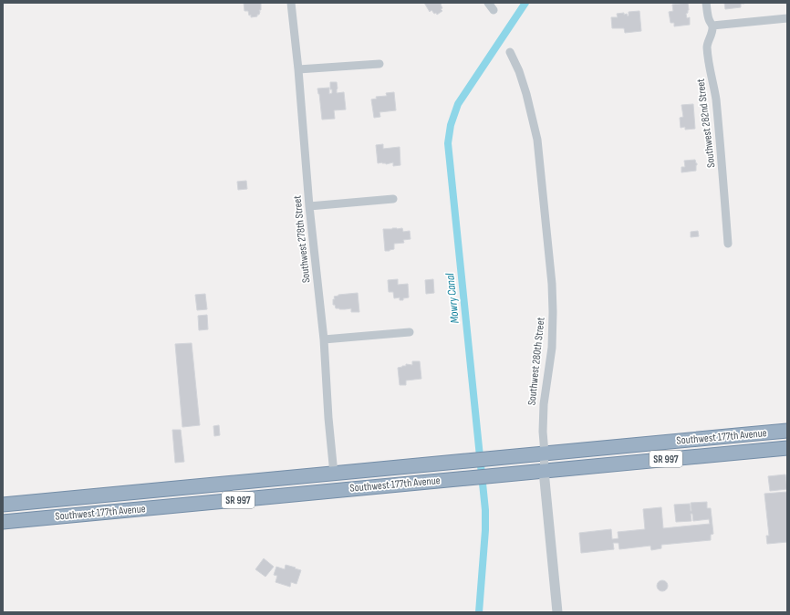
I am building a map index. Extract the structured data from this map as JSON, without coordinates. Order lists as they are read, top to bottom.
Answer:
{
  "streets": {
    "highway": ["Southwest 177th Avenue", "SR 997"],
    "street": ["Southwest 282nd Street", "Southwest 278th Street", "Southwest 280th Street"]
  },
  "crossings": [
    ["Southwest 278th Street", "Southwest 177th Avenue"],
    ["Southwest 280th Street", "Southwest 177th Avenue"]
  ],
  "water": ["Mowry Canal"]
}
